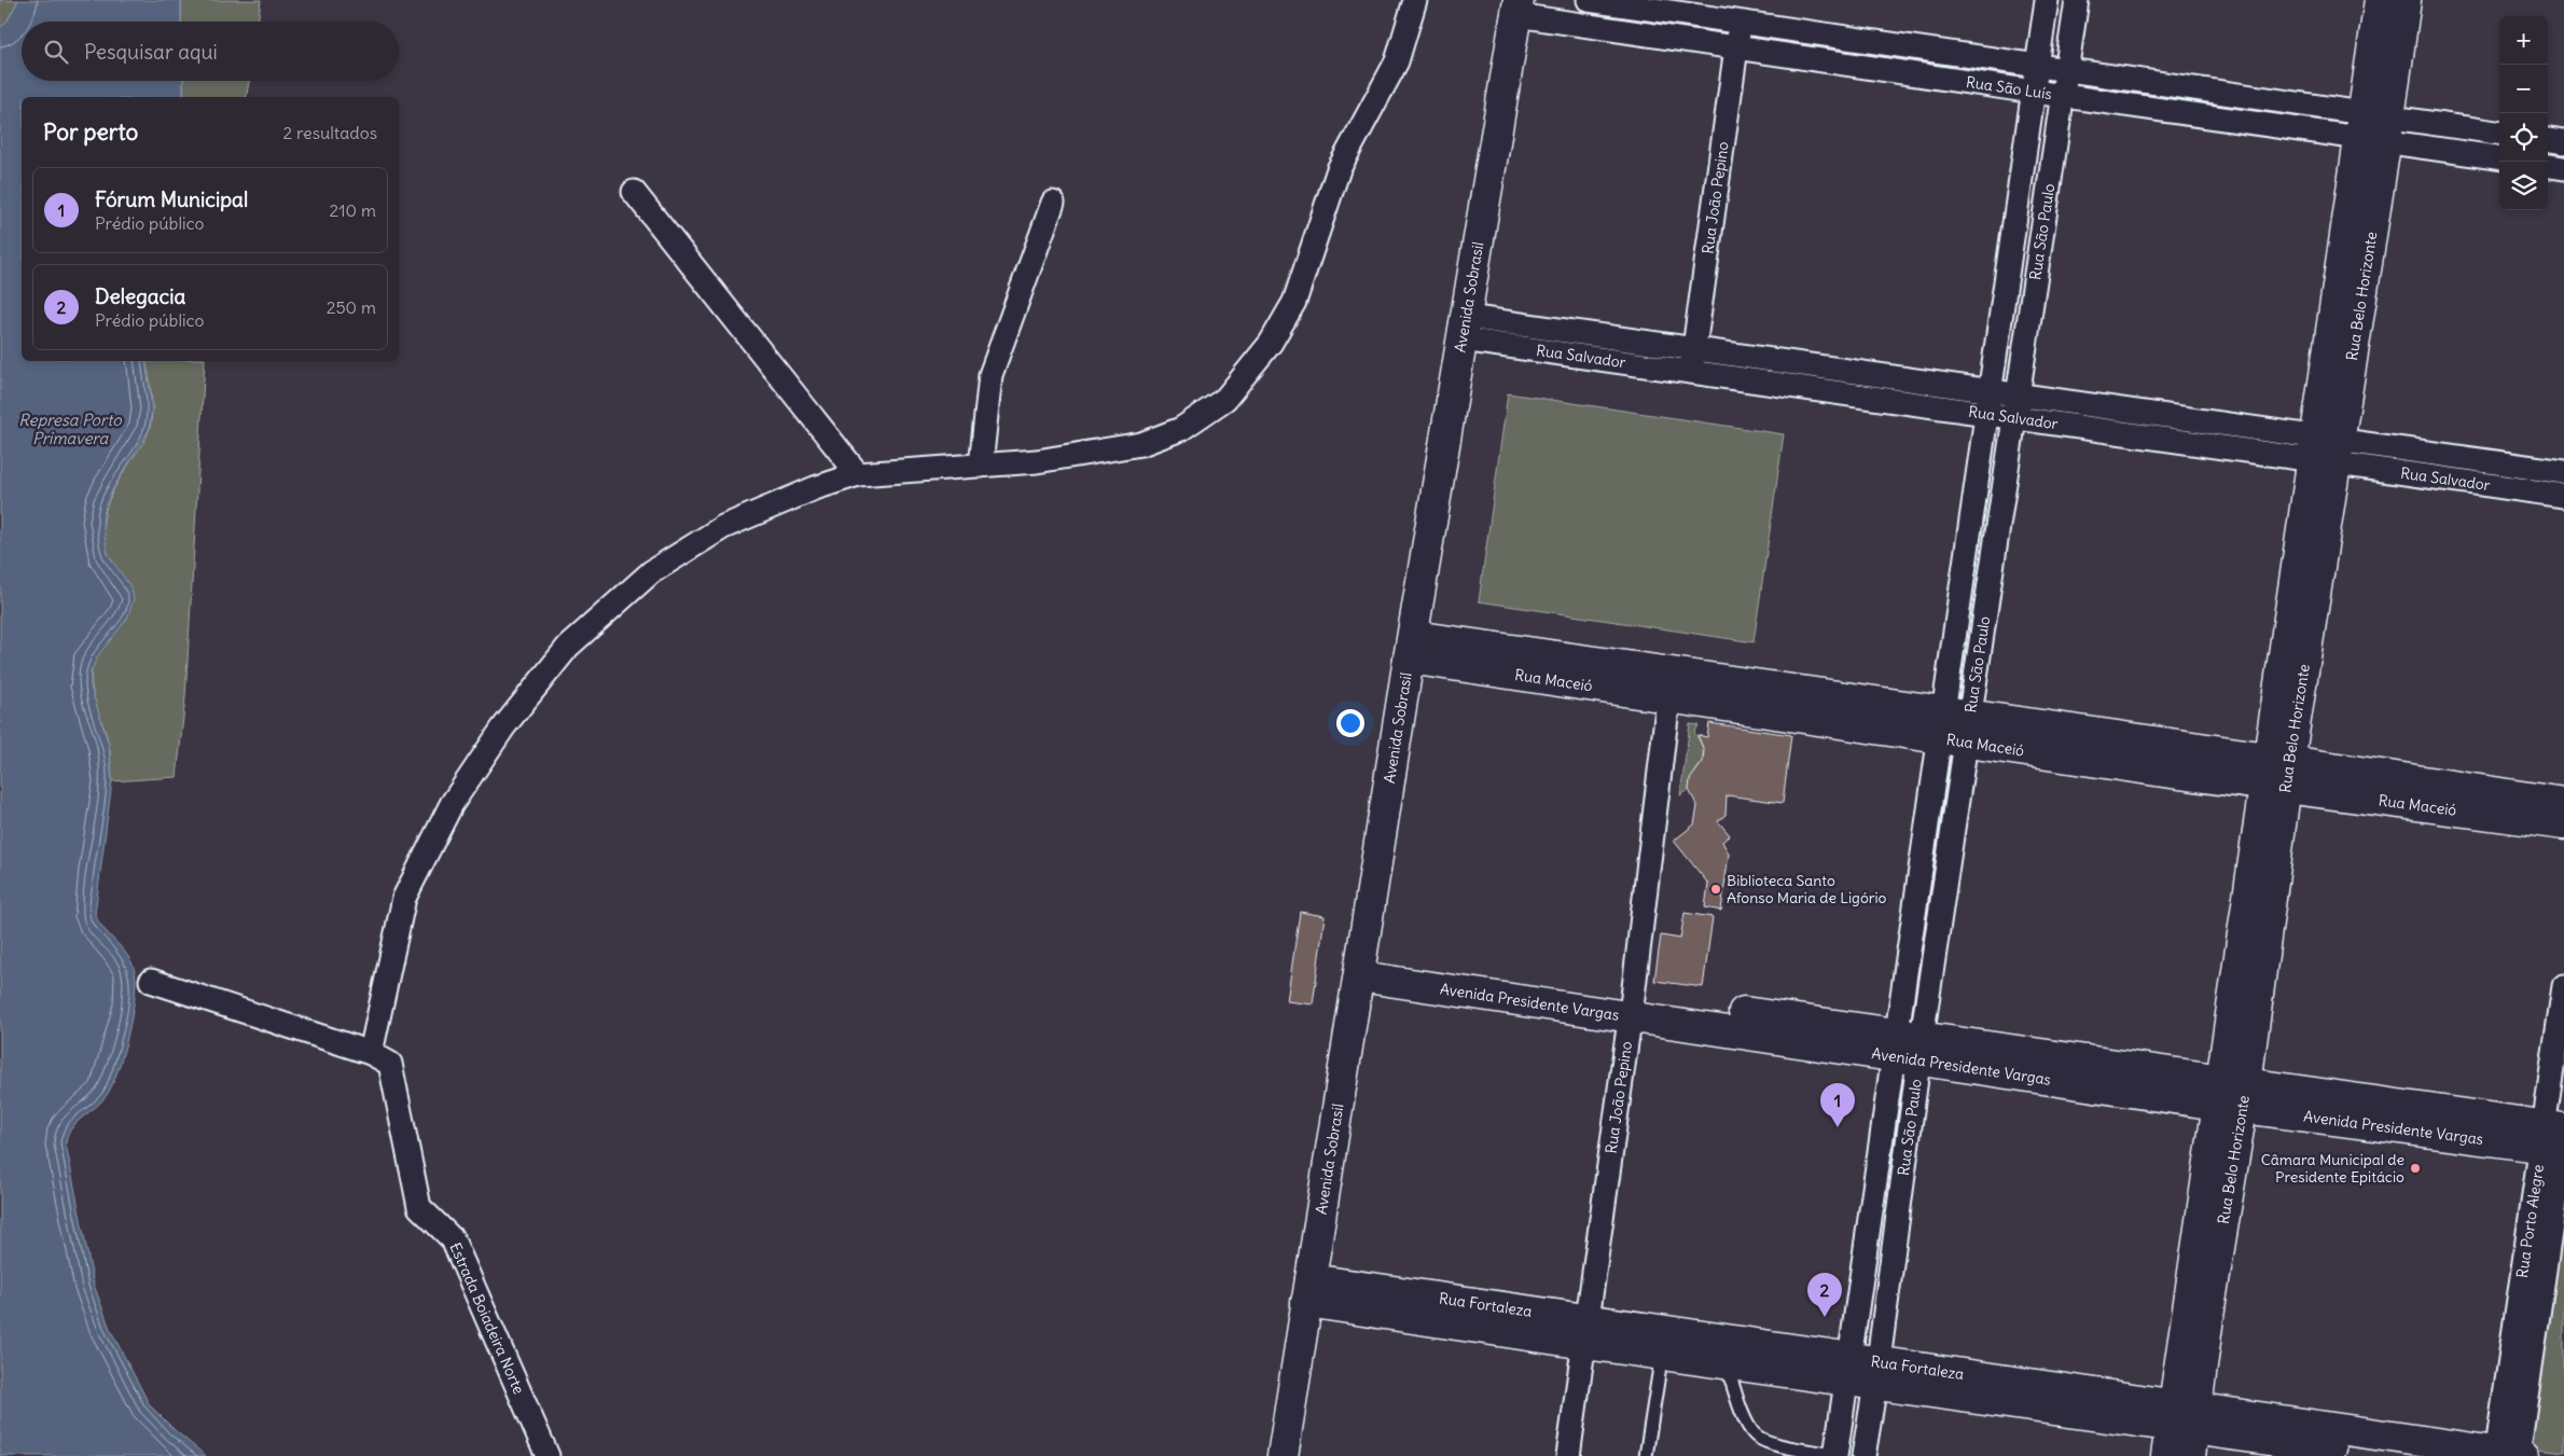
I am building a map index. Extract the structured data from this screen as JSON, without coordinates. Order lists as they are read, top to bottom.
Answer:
{
  "streets": {
    "street": [
      "Rua São Luís",
      "Rua João Pepino",
      "Rua São Paulo",
      "Rua Belo Horizonte",
      "Avenida Sobrasil",
      "Rua Salvador",
      "Rua Maceió",
      "Avenida Presidente Vargas",
      "Rua Porto Alegre",
      "Rua Fortaleza",
      "Estrada Boiadeira Norte"
    ]
  },
  "crossings": [
    ["Rua São Luís", "Rua João Pepino"],
    ["Rua São Luís", "Rua São Paulo"],
    ["Rua São Luís", "Rua Belo Horizonte"],
    ["Rua São Luís", "Avenida Sobrasil"],
    ["Rua João Pepino", "Rua Salvador"],
    ["Rua João Pepino", "Rua Maceió"],
    ["Rua João Pepino", "Avenida Presidente Vargas"],
    ["Rua João Pepino", "Rua Fortaleza"],
    ["Rua São Paulo", "Rua Salvador"],
    ["Rua São Paulo", "Rua Maceió"],
    ["Rua São Paulo", "Avenida Presidente Vargas"],
    ["Rua São Paulo", "Rua Fortaleza"],
    ["Rua Belo Horizonte", "Rua Salvador"],
    ["Rua Belo Horizonte", "Rua Maceió"],
    ["Rua Belo Horizonte", "Avenida Presidente Vargas"],
    ["Rua Belo Horizonte", "Rua Fortaleza"],
    ["Avenida Sobrasil", "Rua Salvador"],
    ["Avenida Sobrasil", "Rua Maceió"],
    ["Avenida Sobrasil", "Avenida Presidente Vargas"],
    ["Avenida Sobrasil", "Rua Fortaleza"],
    ["Avenida Presidente Vargas", "Rua Porto Alegre"],
    ["Rua Porto Alegre", "Rua Fortaleza"]
  ],
  "water": ["Represa Porto Primavera"],
  "places": ["Biblioteca Santo Afonso Maria de Ligório", "Câmara Municipal de Presidente Epitácio"],
  "page": {
    "map_buttons": ["+", "−"],
    "search": "Pesquisar aqui",
    "heading": ["Por perto", "2 resultados"],
    "list": [
      {
        "mark": "1",
        "name": "Fórum Municipal",
        "note": "Prédio público",
        "value": "210 m"
      },
      {
        "mark": "2",
        "name": "Delegacia",
        "note": "Prédio público",
        "value": "250 m"
      }
    ],
    "pins": ["1", "2"]
  }
}
